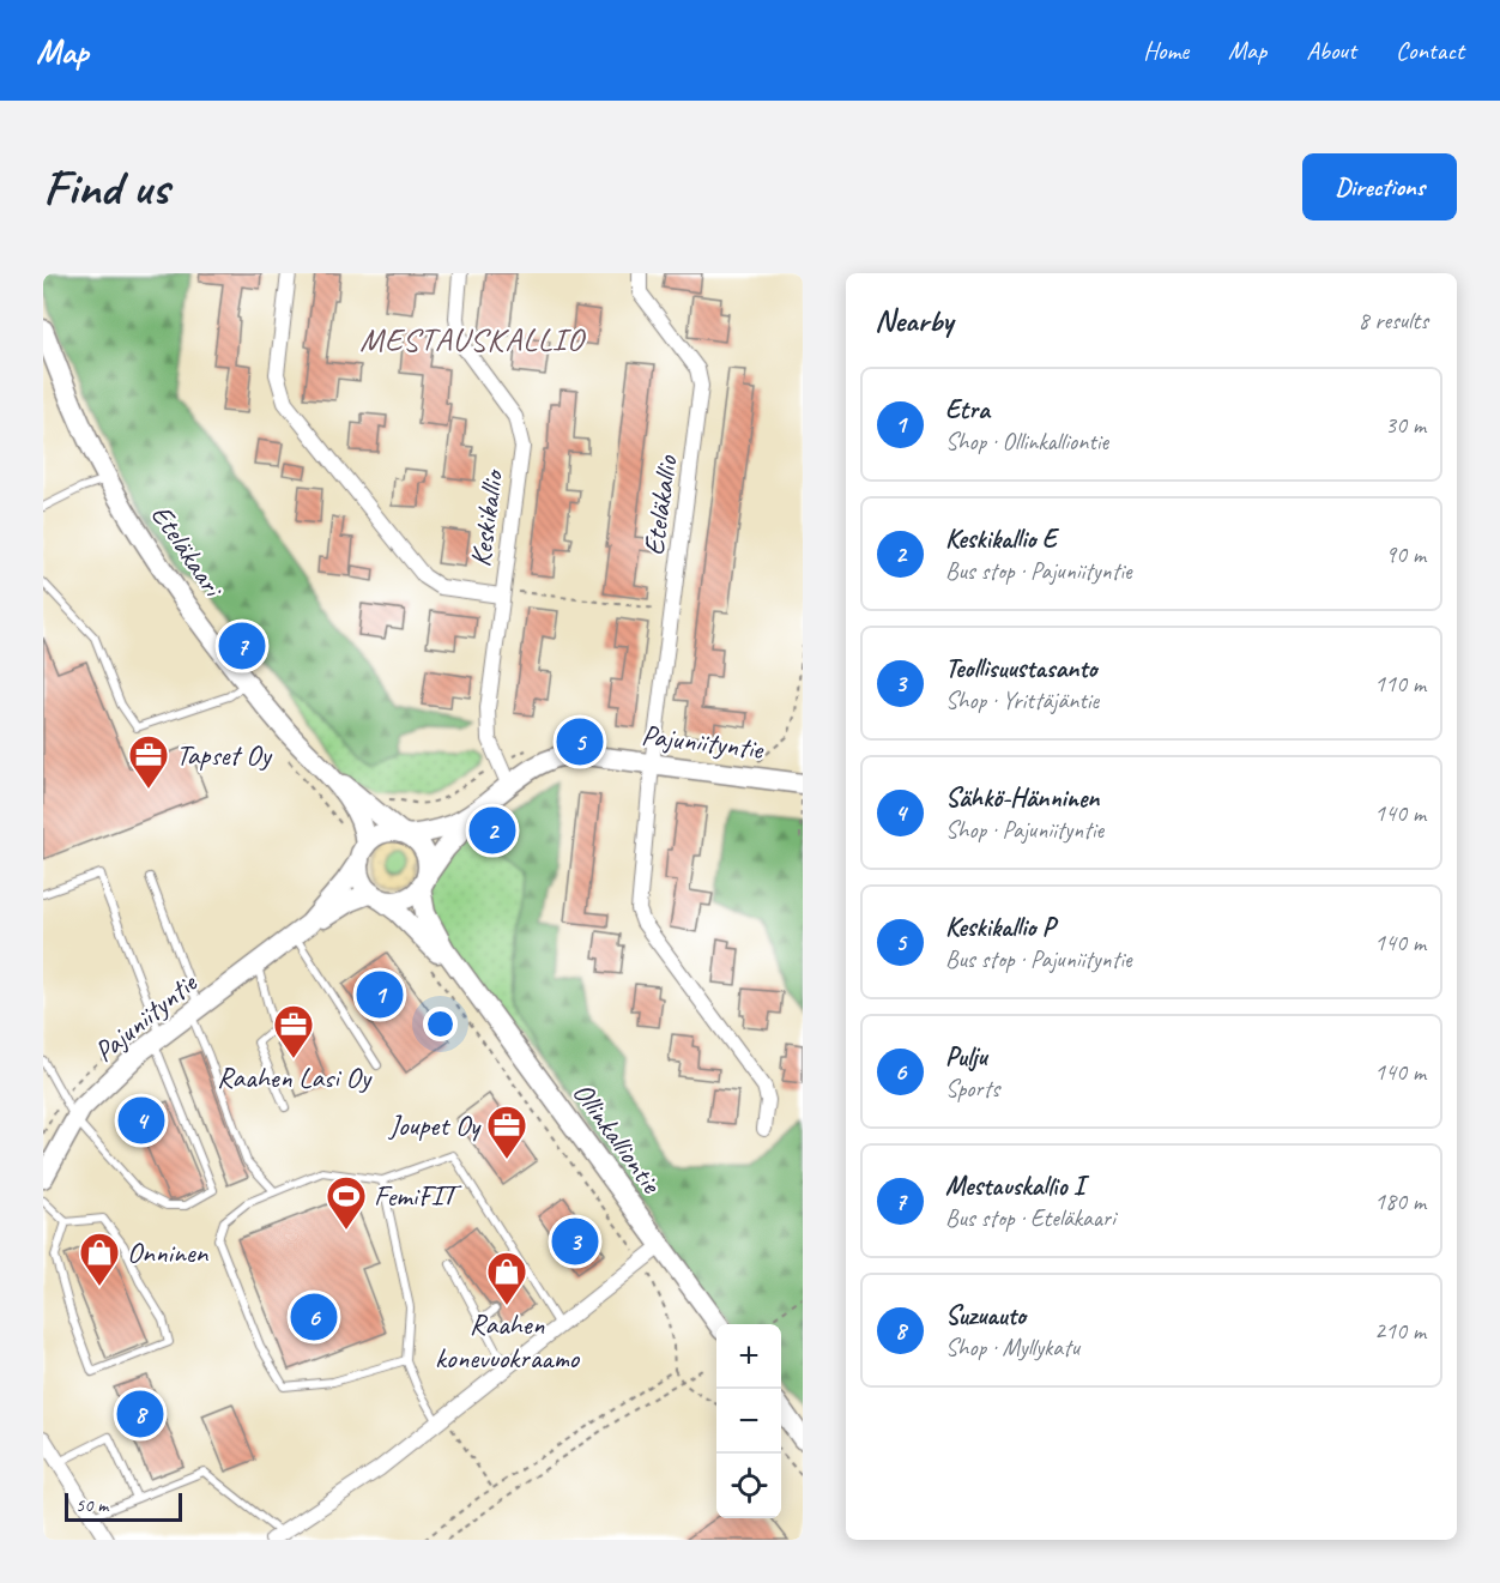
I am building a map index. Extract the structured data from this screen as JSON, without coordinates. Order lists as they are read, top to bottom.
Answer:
{
  "streets": {
    "street": [
      "Eteläkallio",
      "Keskikallio",
      "Eteläkaari",
      "Pajuniityntie",
      "Ollinkalliontie"
    ]
  },
  "crossings": [
    ["Eteläkallio", "Pajuniityntie"],
    ["Keskikallio", "Pajuniityntie"],
    ["Eteläkaari", "Pajuniityntie"],
    ["Eteläkaari", "Ollinkalliontie"],
    ["Pajuniityntie", "Ollinkalliontie"]
  ],
  "districts": ["MESTAUSKALLIO"],
  "places": {
    "office": ["Tapset Oy", "Raahen Lasi Oy", "Joupet Oy"],
    "sports": ["FemiFIT"],
    "shop": ["Onninen", "Raahen konevuokraamo"]
  },
  "scale_bar": "50 m",
  "page": {
    "header": "Map",
    "nav": [
      "Home",
      "Map",
      "About",
      "Contact"
    ],
    "buttons": "Directions",
    "title": "Find us",
    "heading": ["Nearby", "8 results"],
    "list": [
      {
        "mark": "1",
        "name": "Etra",
        "note": "Shop · Ollinkalliontie",
        "value": "30 m"
      },
      {
        "mark": "2",
        "name": "Keskikallio E",
        "note": "Bus stop · Pajuniityntie",
        "value": "90 m"
      },
      {
        "mark": "3",
        "name": "Teollisuustasanto",
        "note": "Shop · Yrittäjäntie",
        "value": "110 m"
      },
      {
        "mark": "4",
        "name": "Sähkö-Hänninen",
        "note": "Shop · Pajuniityntie",
        "value": "140 m"
      },
      {
        "mark": "5",
        "name": "Keskikallio P",
        "note": "Bus stop · Pajuniityntie",
        "value": "140 m"
      },
      {
        "mark": "6",
        "name": "Pulju",
        "note": "Sports",
        "value": "140 m"
      },
      {
        "mark": "7",
        "name": "Mestauskallio I",
        "note": "Bus stop · Eteläkaari",
        "value": "180 m"
      },
      {
        "mark": "8",
        "name": "Suzuauto",
        "note": "Shop · Myllykatu",
        "value": "210 m"
      }
    ],
    "pins": [
      "7",
      "5",
      "2",
      "1",
      "4",
      "3",
      "6",
      "8"
    ],
    "map_buttons": ["+", "−"],
    "scale": "50 m"
  }
}
